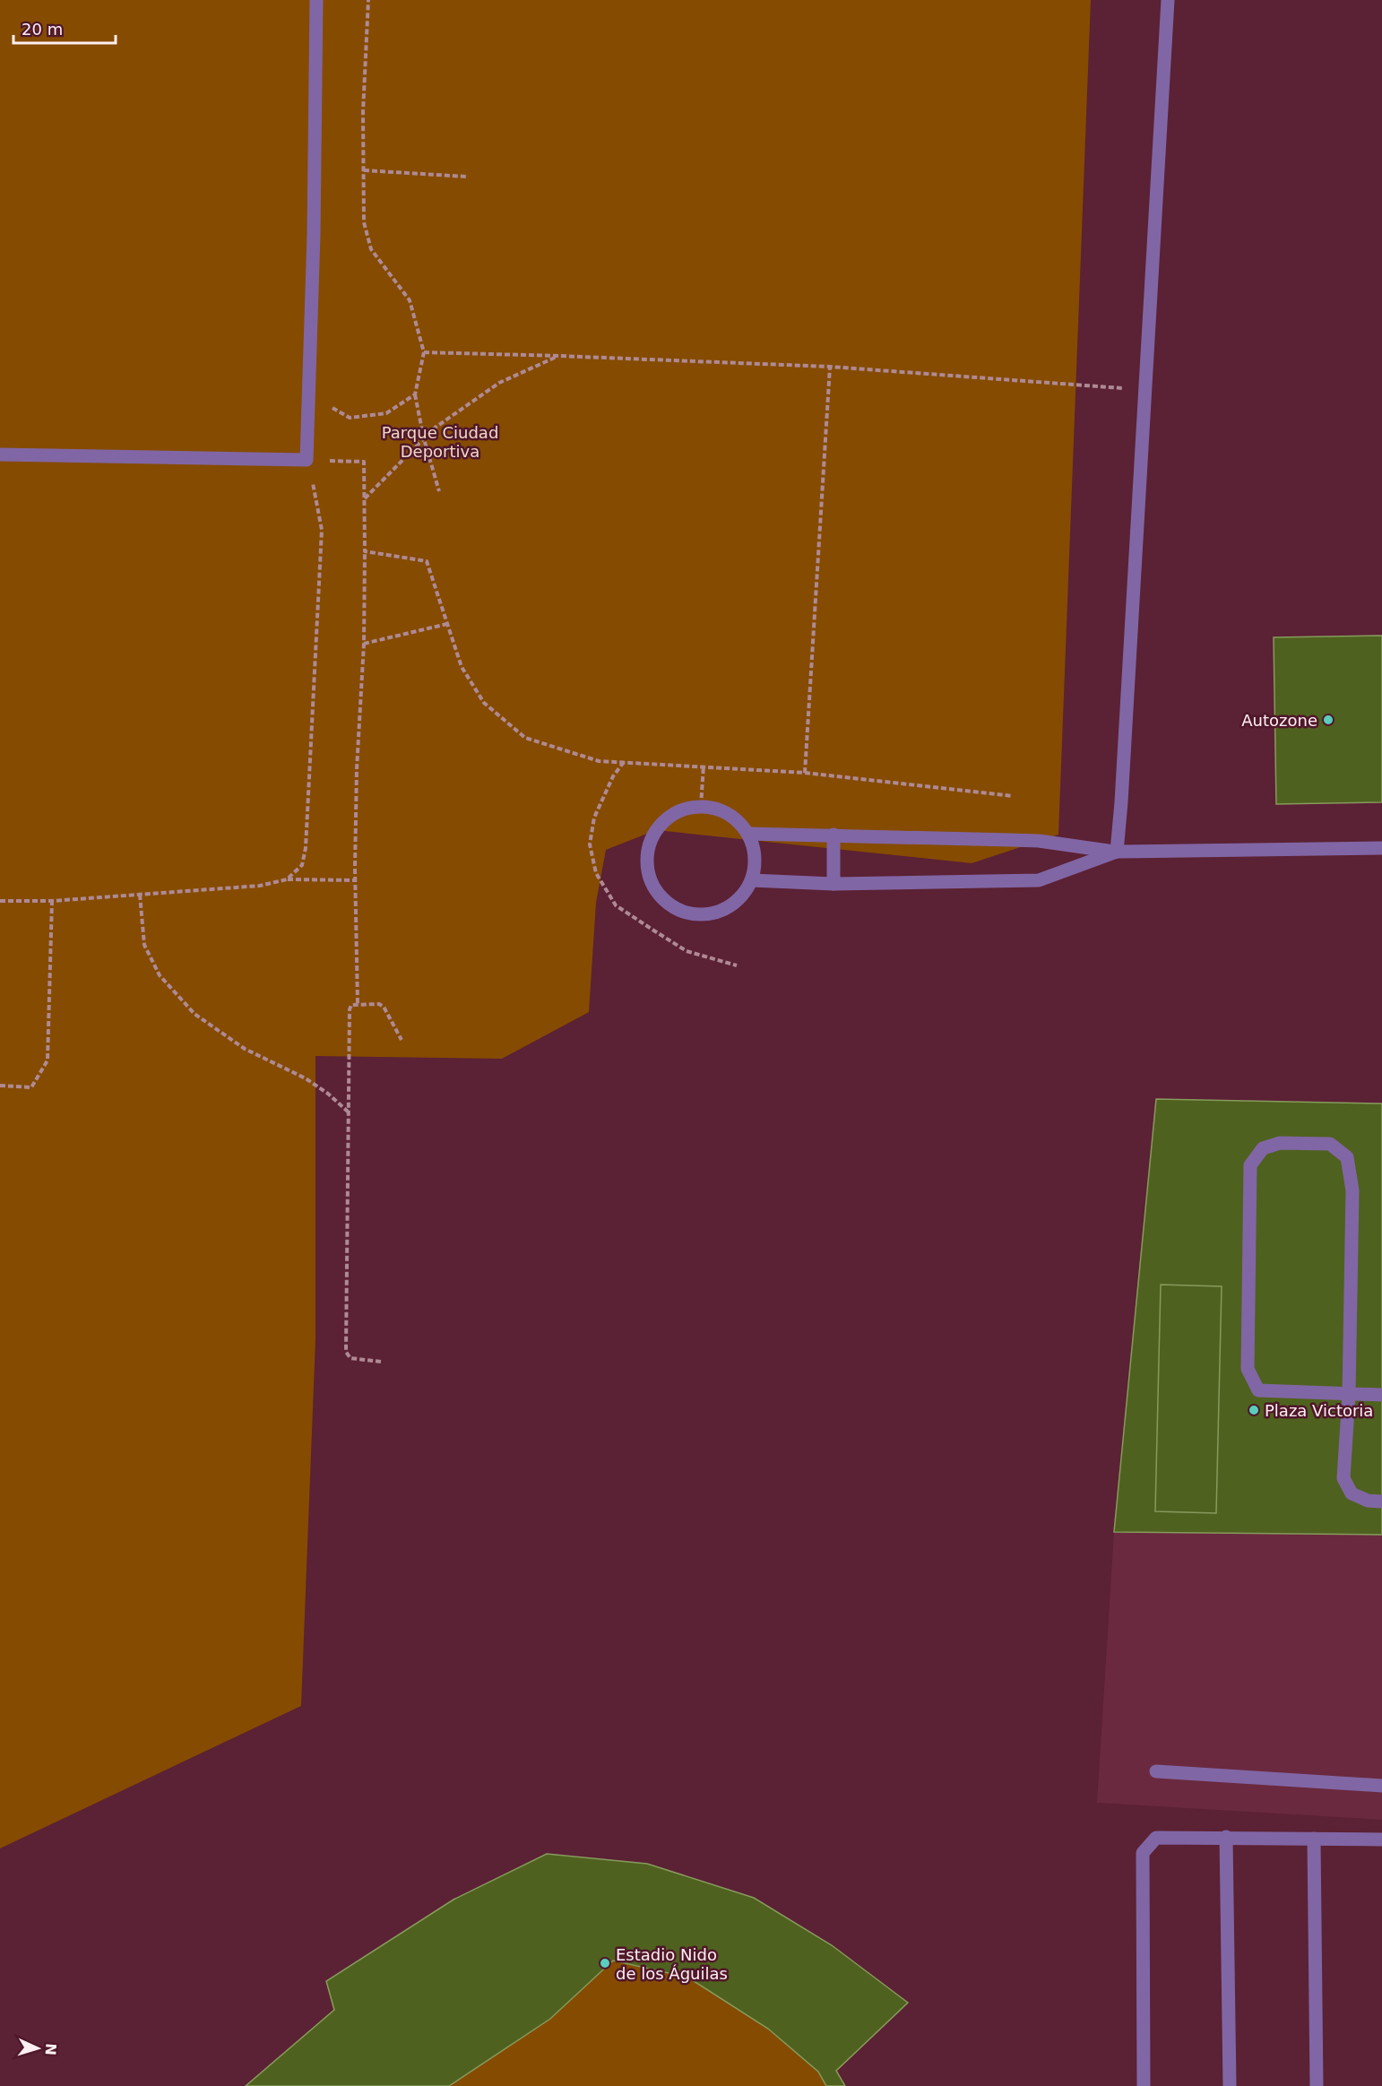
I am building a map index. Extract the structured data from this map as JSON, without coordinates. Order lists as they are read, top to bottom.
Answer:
{
  "parks": ["Parque Ciudad Deportiva"],
  "places": ["Autozone", "Plaza Victoria", "Estadio Nido de los Águilas"],
  "scale_bar": "20 m",
  "north": "right"
}
